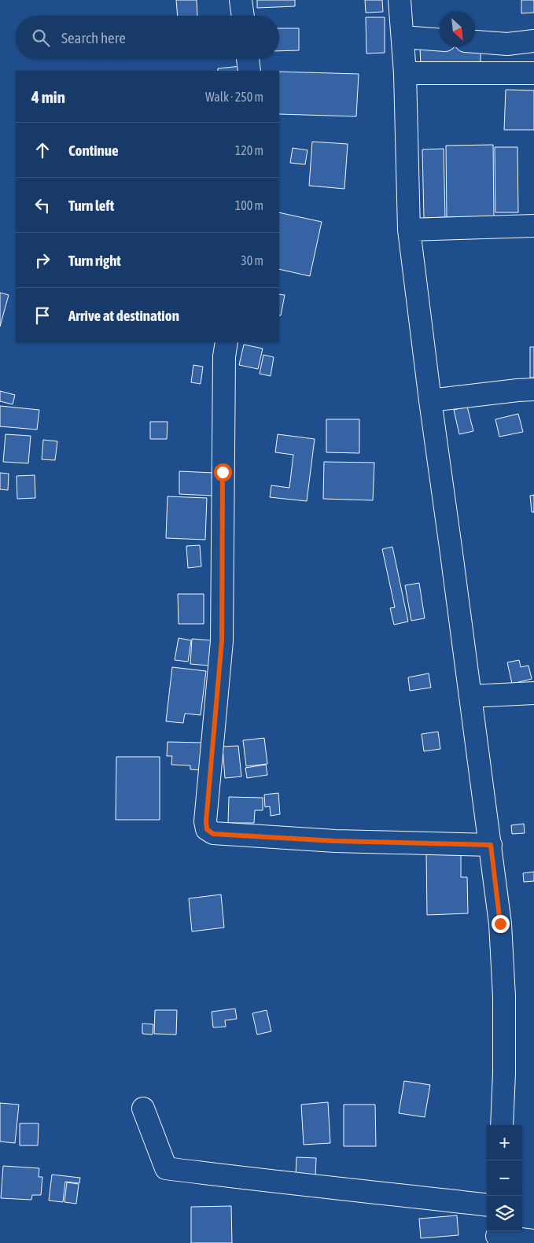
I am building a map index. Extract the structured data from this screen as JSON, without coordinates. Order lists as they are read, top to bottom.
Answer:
{
  "north": "bottom right",
  "page": {
    "search": "Search here",
    "heading": ["4 min", "Walk · 250 m"],
    "list": [
      ["Continue", "120 m"],
      ["Turn left", "100 m"],
      ["Turn right", "30 m"],
      "Arrive at destination"
    ],
    "map_buttons": ["+", "−"]
  }
}
